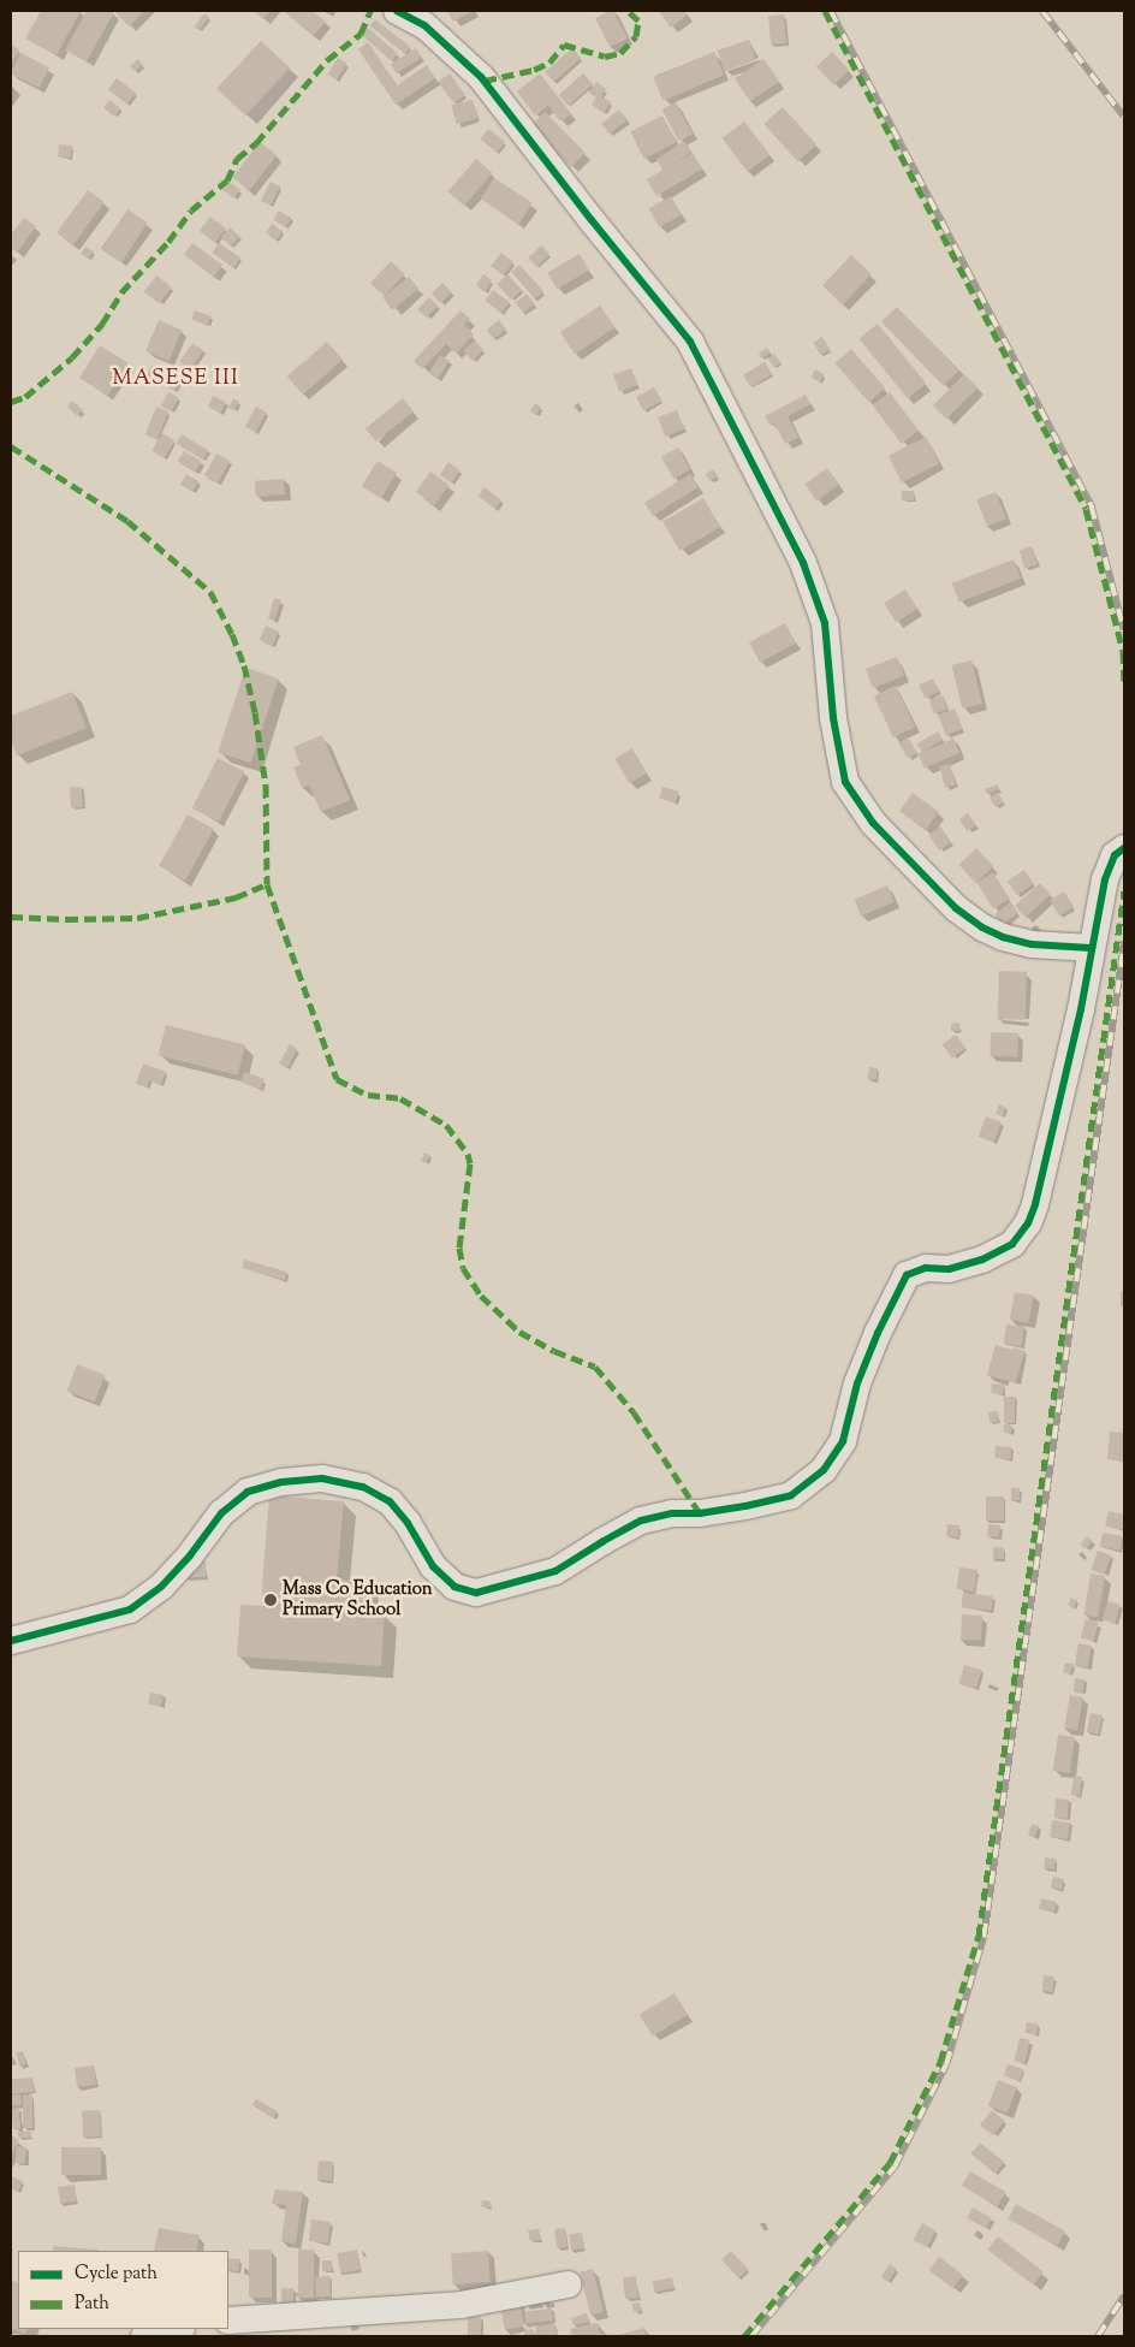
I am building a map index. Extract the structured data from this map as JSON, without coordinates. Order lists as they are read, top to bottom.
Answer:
{
  "districts": ["MASESE III"],
  "places": ["Mass Co Education Primary School"],
  "legend": ["Cycle path", "Path"]
}
